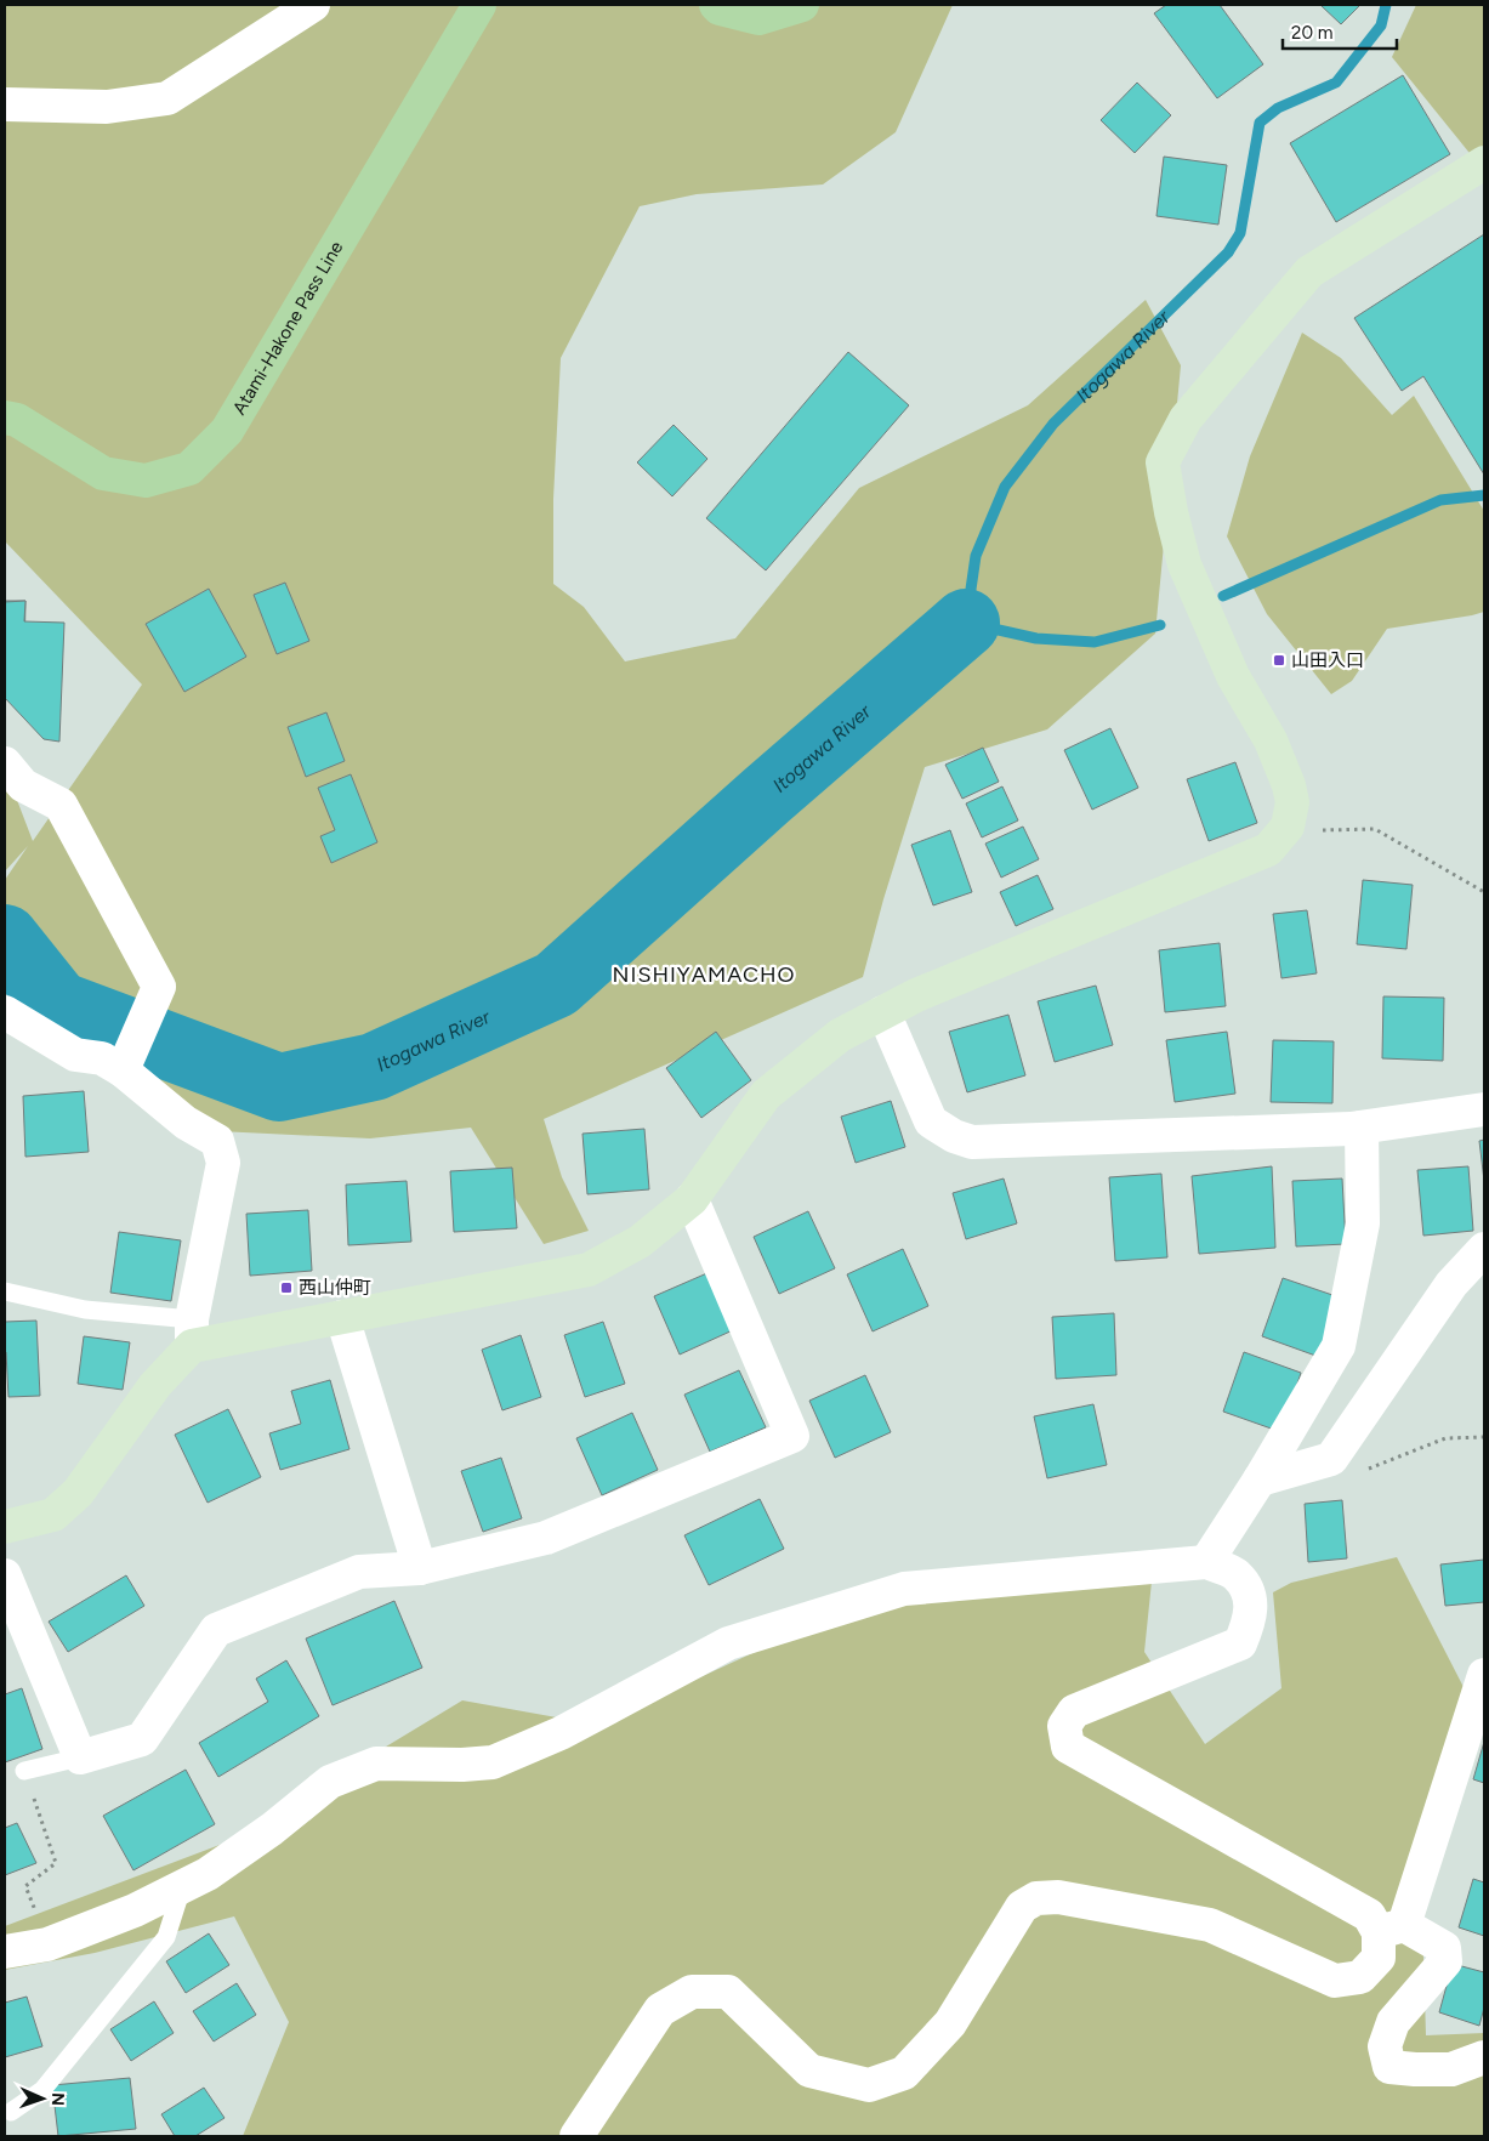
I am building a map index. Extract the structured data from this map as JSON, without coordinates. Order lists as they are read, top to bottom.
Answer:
{
  "streets": {
    "main road": ["Atami-Hakone Pass Line"]
  },
  "districts": ["NISHIYAMACHO"],
  "water": ["Itogawa River"],
  "places": {
    "transit": ["山田入口", "西山仲町"]
  },
  "scale_bar": "20 m",
  "north": "right"
}
